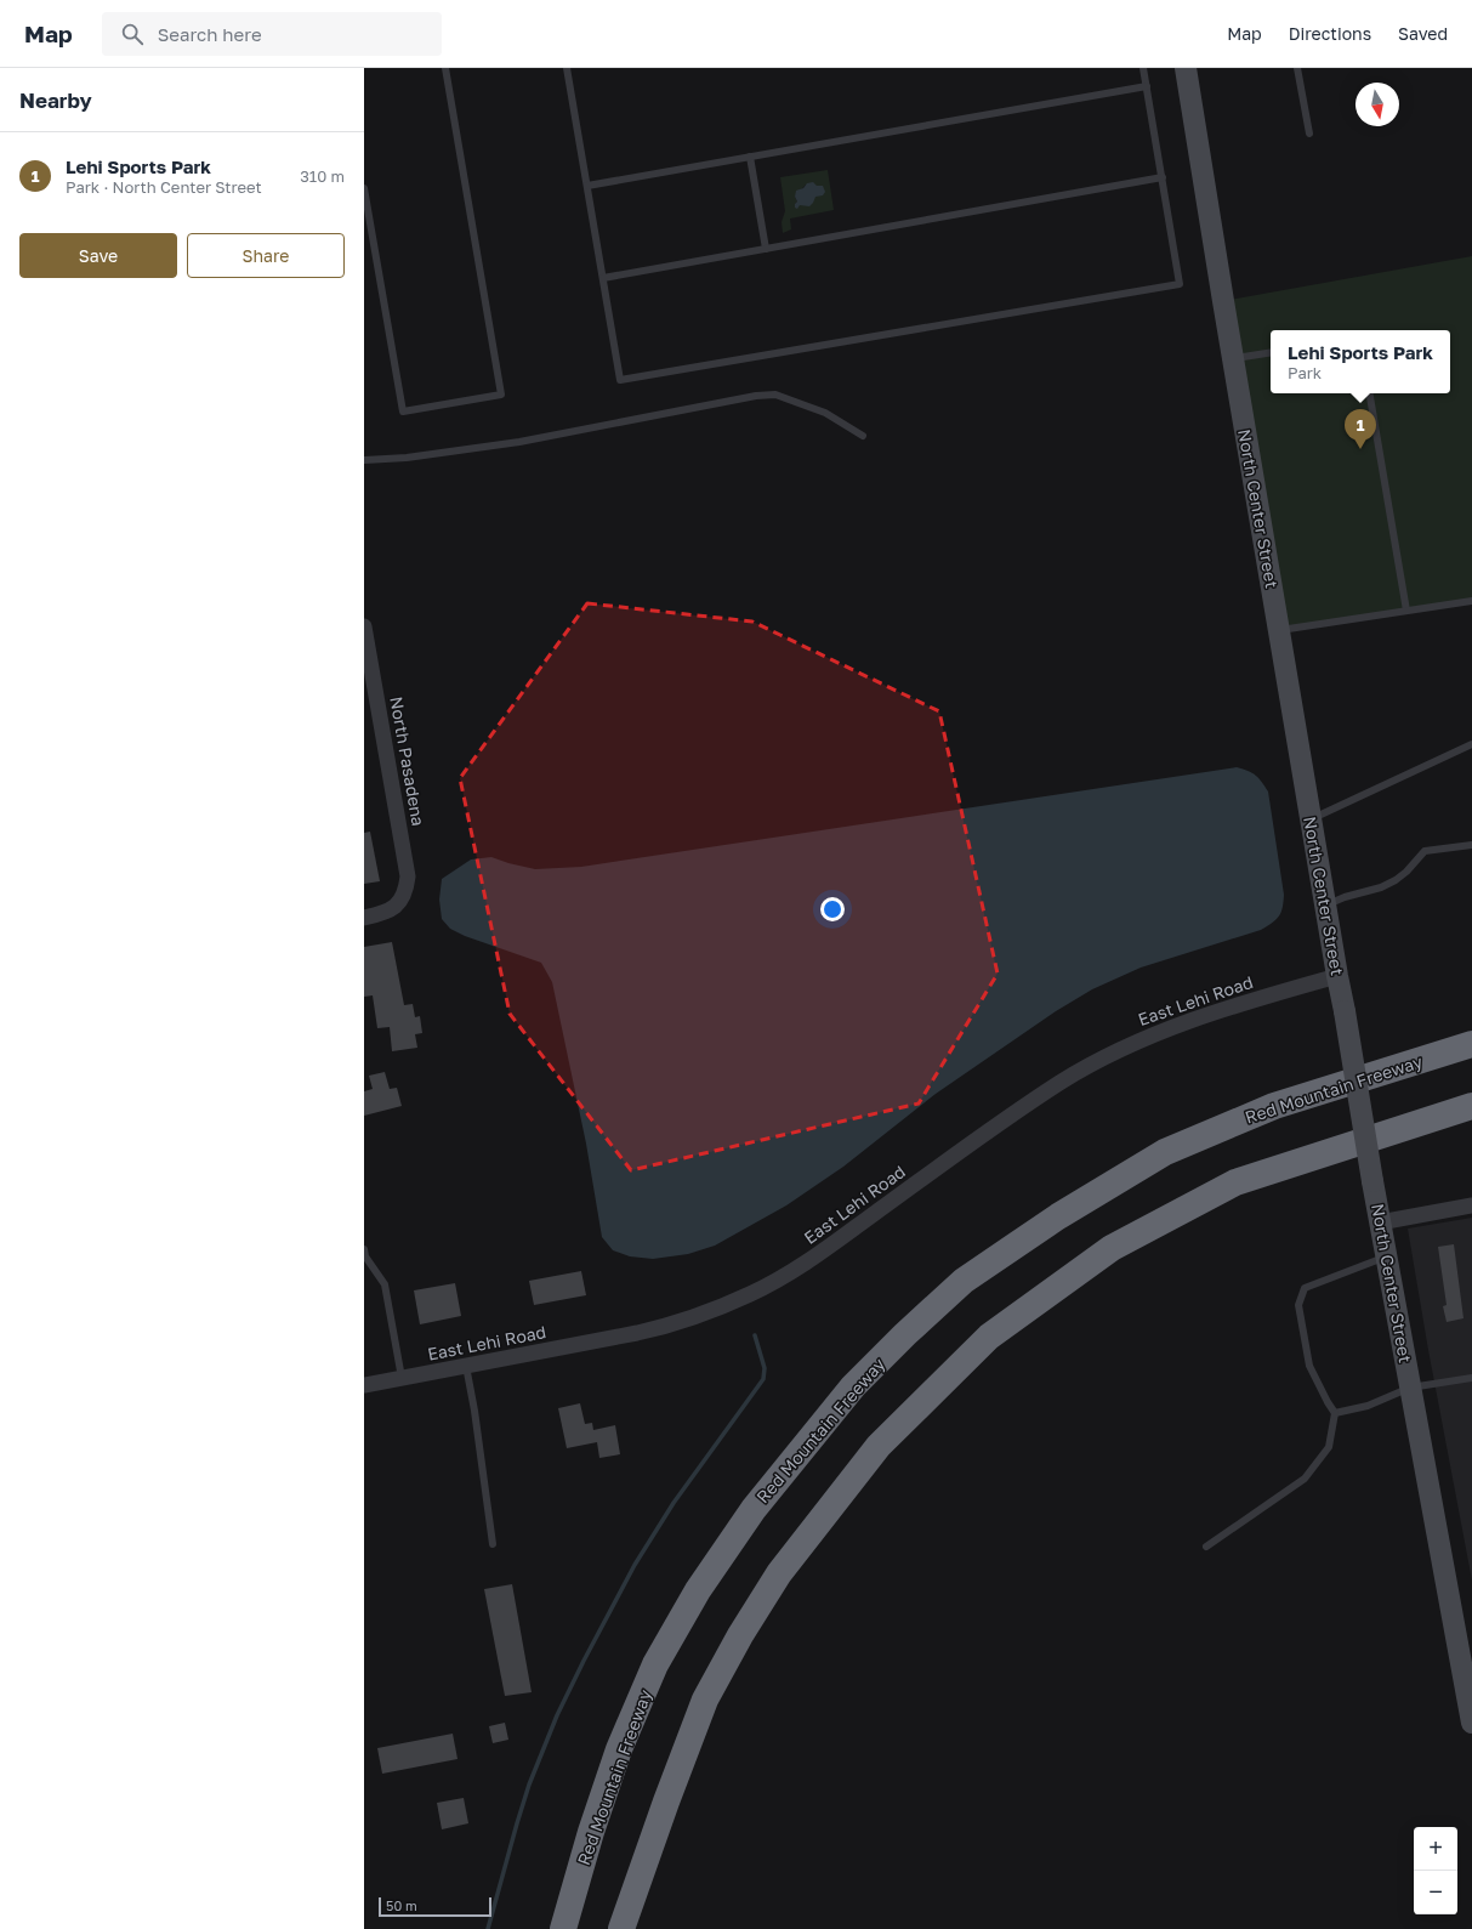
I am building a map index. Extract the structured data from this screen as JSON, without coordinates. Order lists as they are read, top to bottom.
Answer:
{
  "streets": {
    "highway": ["Red Mountain Freeway"],
    "street": ["North Center Street", "North Pasadena", "East Lehi Road"]
  },
  "crossings": [
    ["North Center Street", "East Lehi Road"]
  ],
  "scale_bar": "50 m",
  "north": "bottom",
  "page": {
    "header": "Map",
    "search": "Search here",
    "nav": ["Map", "Directions", "Saved"],
    "heading": "Nearby",
    "list": [
      {
        "mark": "1",
        "name": "Lehi Sports Park",
        "note": "Park · North Center Street",
        "value": "310 m"
      }
    ],
    "buttons": ["Save", "Share"],
    "popup": ["Lehi Sports Park", "Park"],
    "pins": "1",
    "map_buttons": ["+", "−"],
    "scale": "50 m"
  }
}
